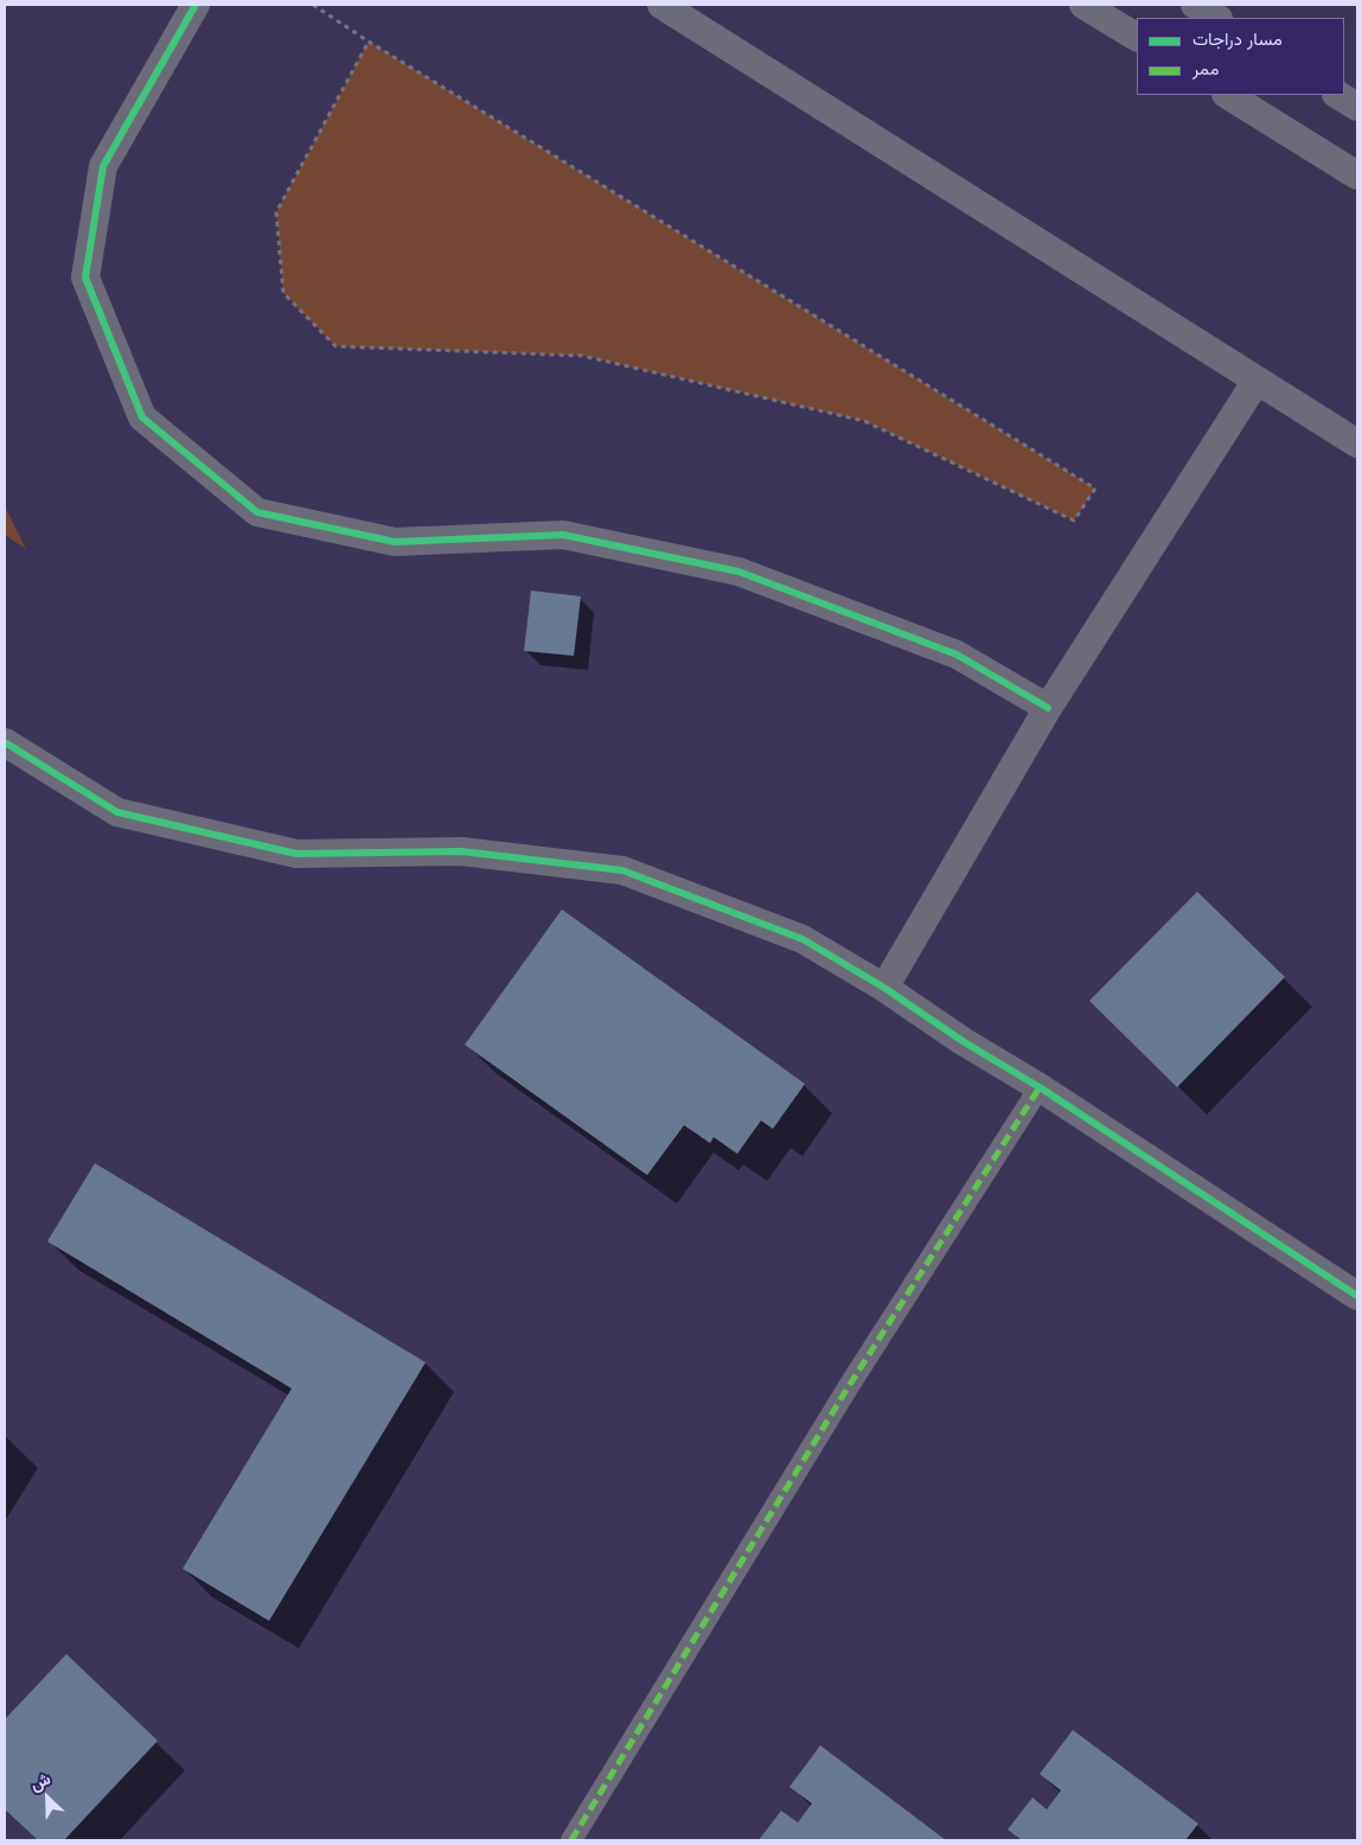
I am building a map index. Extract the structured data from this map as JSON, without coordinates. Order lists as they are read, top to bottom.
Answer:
{
  "legend": ["مسار دراجات", "ممر"],
  "north": "top left"
}
